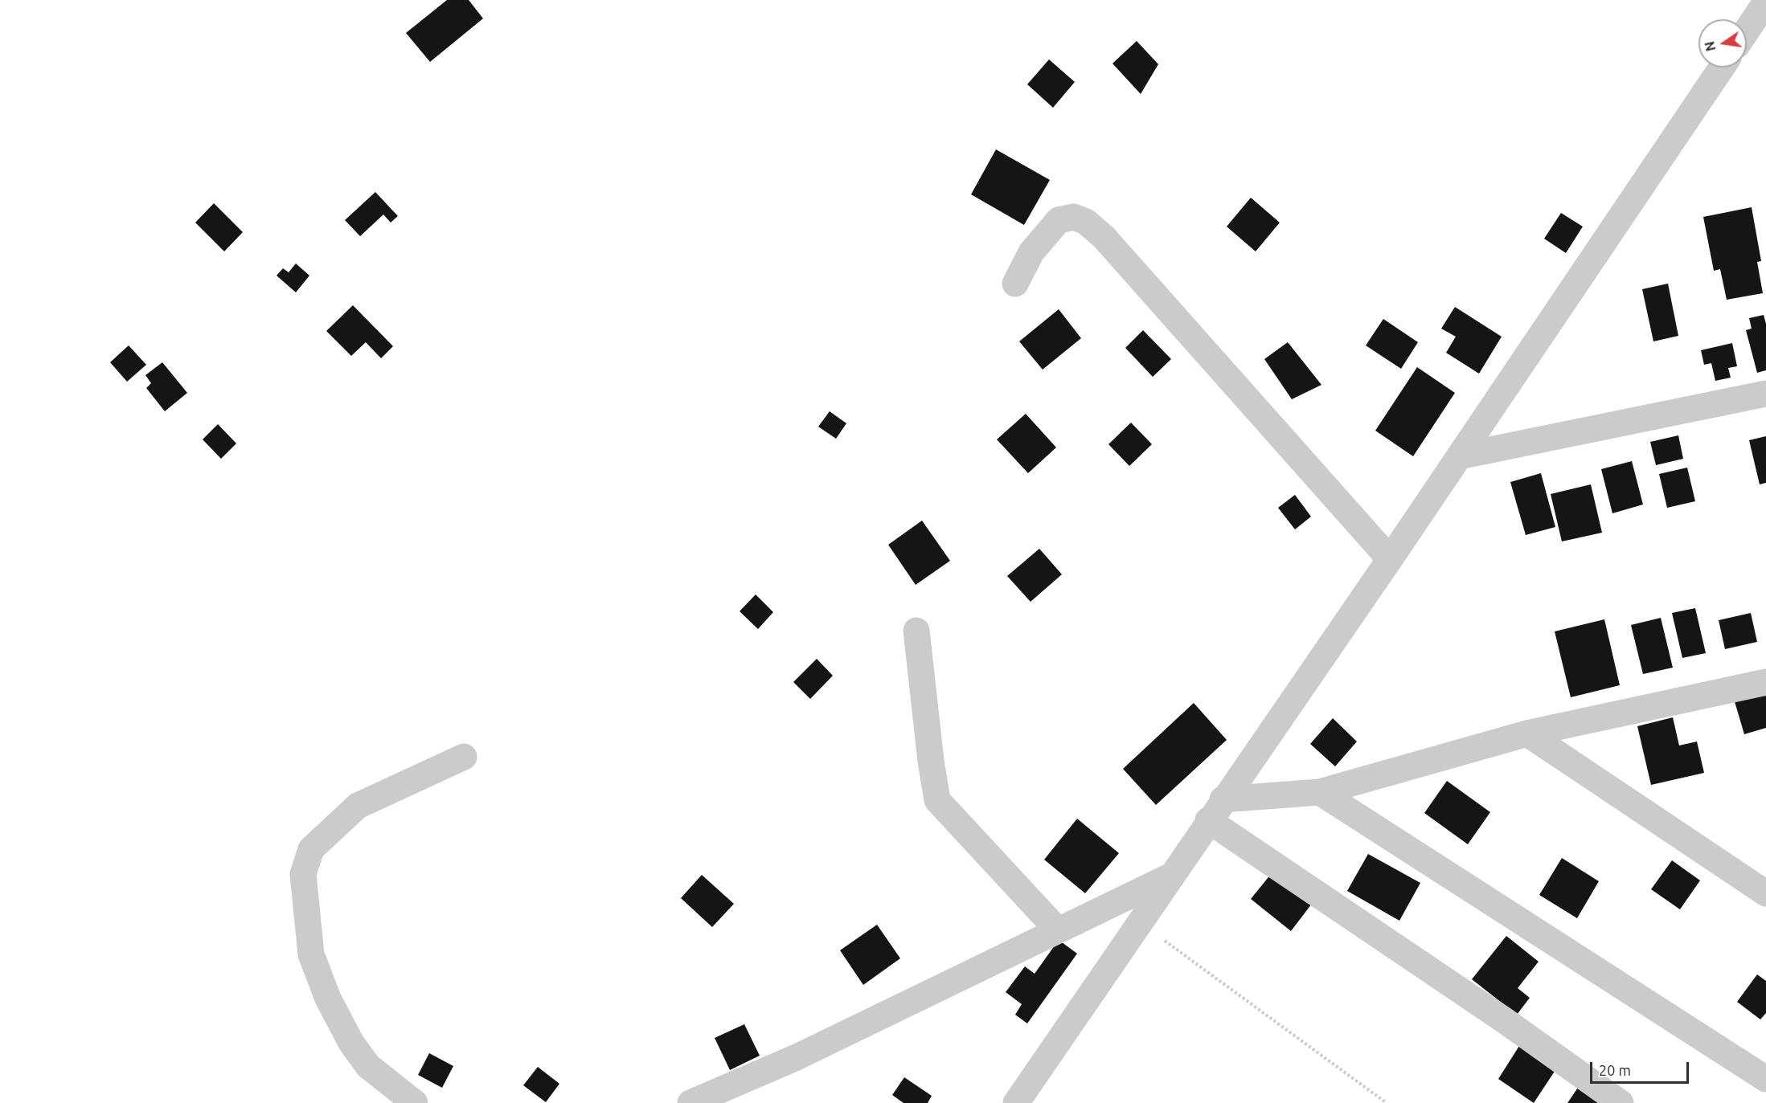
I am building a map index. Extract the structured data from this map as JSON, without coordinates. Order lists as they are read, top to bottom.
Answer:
{
  "scale_bar": "20 m",
  "north": "left"
}
